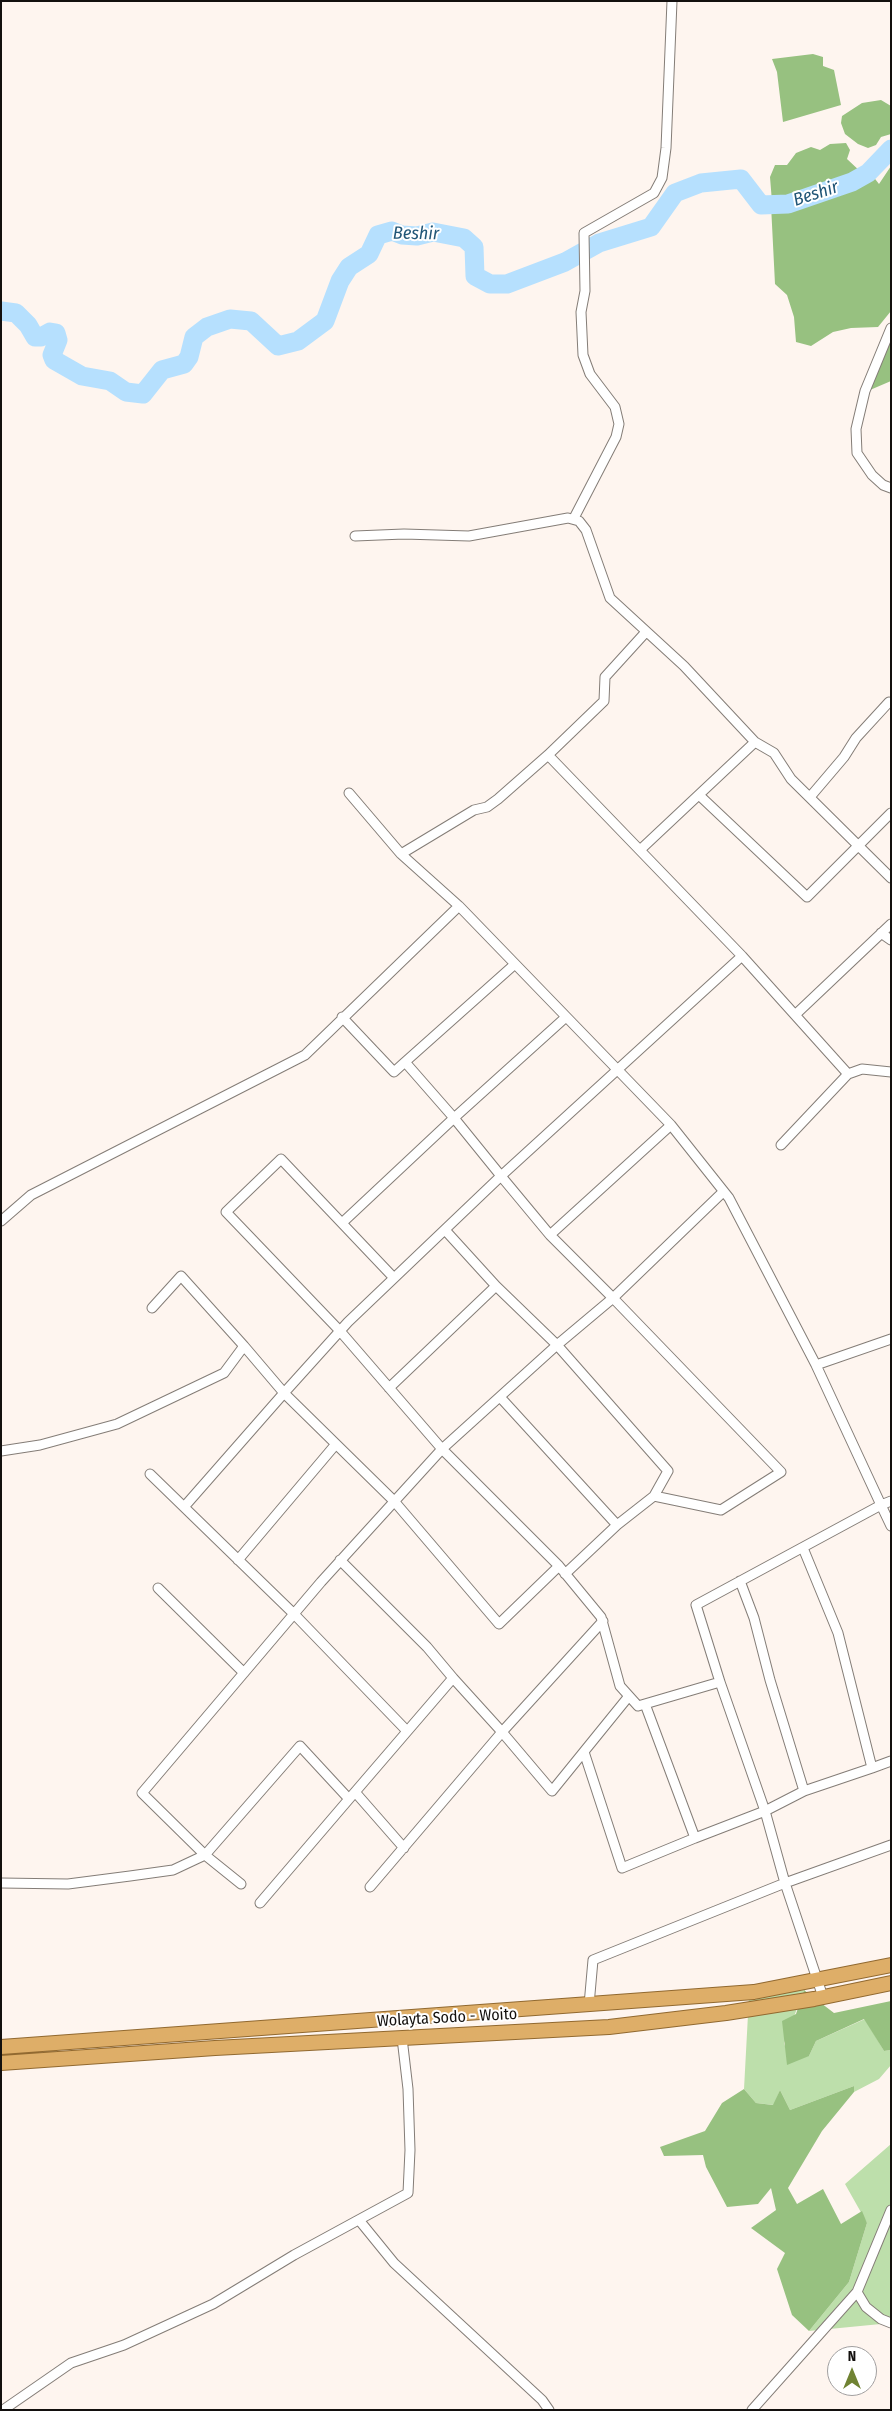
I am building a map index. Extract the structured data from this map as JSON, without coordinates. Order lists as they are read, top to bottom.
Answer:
{
  "streets": {
    "highway": ["Wolayta Sodo - Woito"]
  },
  "water": ["Beshir"],
  "north": "top"
}
